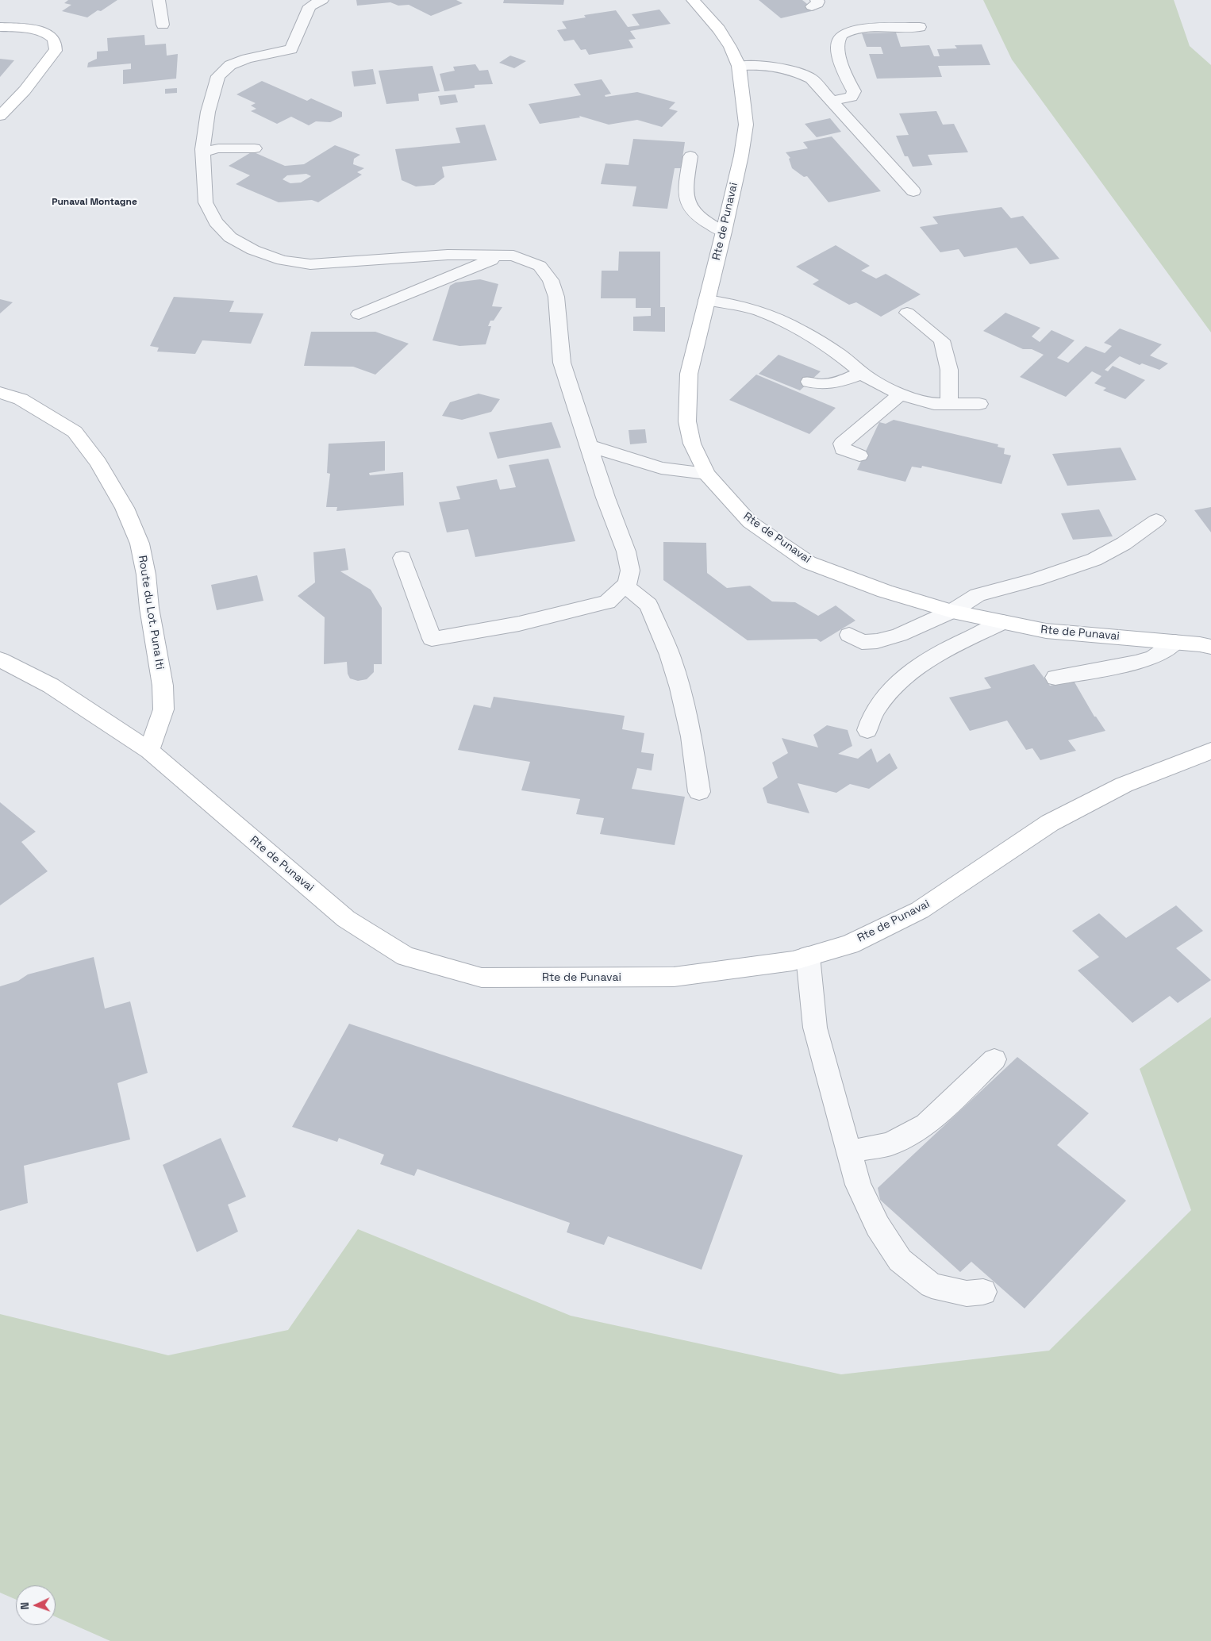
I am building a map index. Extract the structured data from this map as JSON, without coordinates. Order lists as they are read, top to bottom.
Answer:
{
  "streets": {
    "main road": ["Rte de Punavai", "Route du Lot. Puna Iti"]
  },
  "crossings": [
    ["Rte de Punavai", "Route du Lot. Puna Iti"]
  ],
  "districts": ["Punavai Montagne"],
  "north": "left"
}
